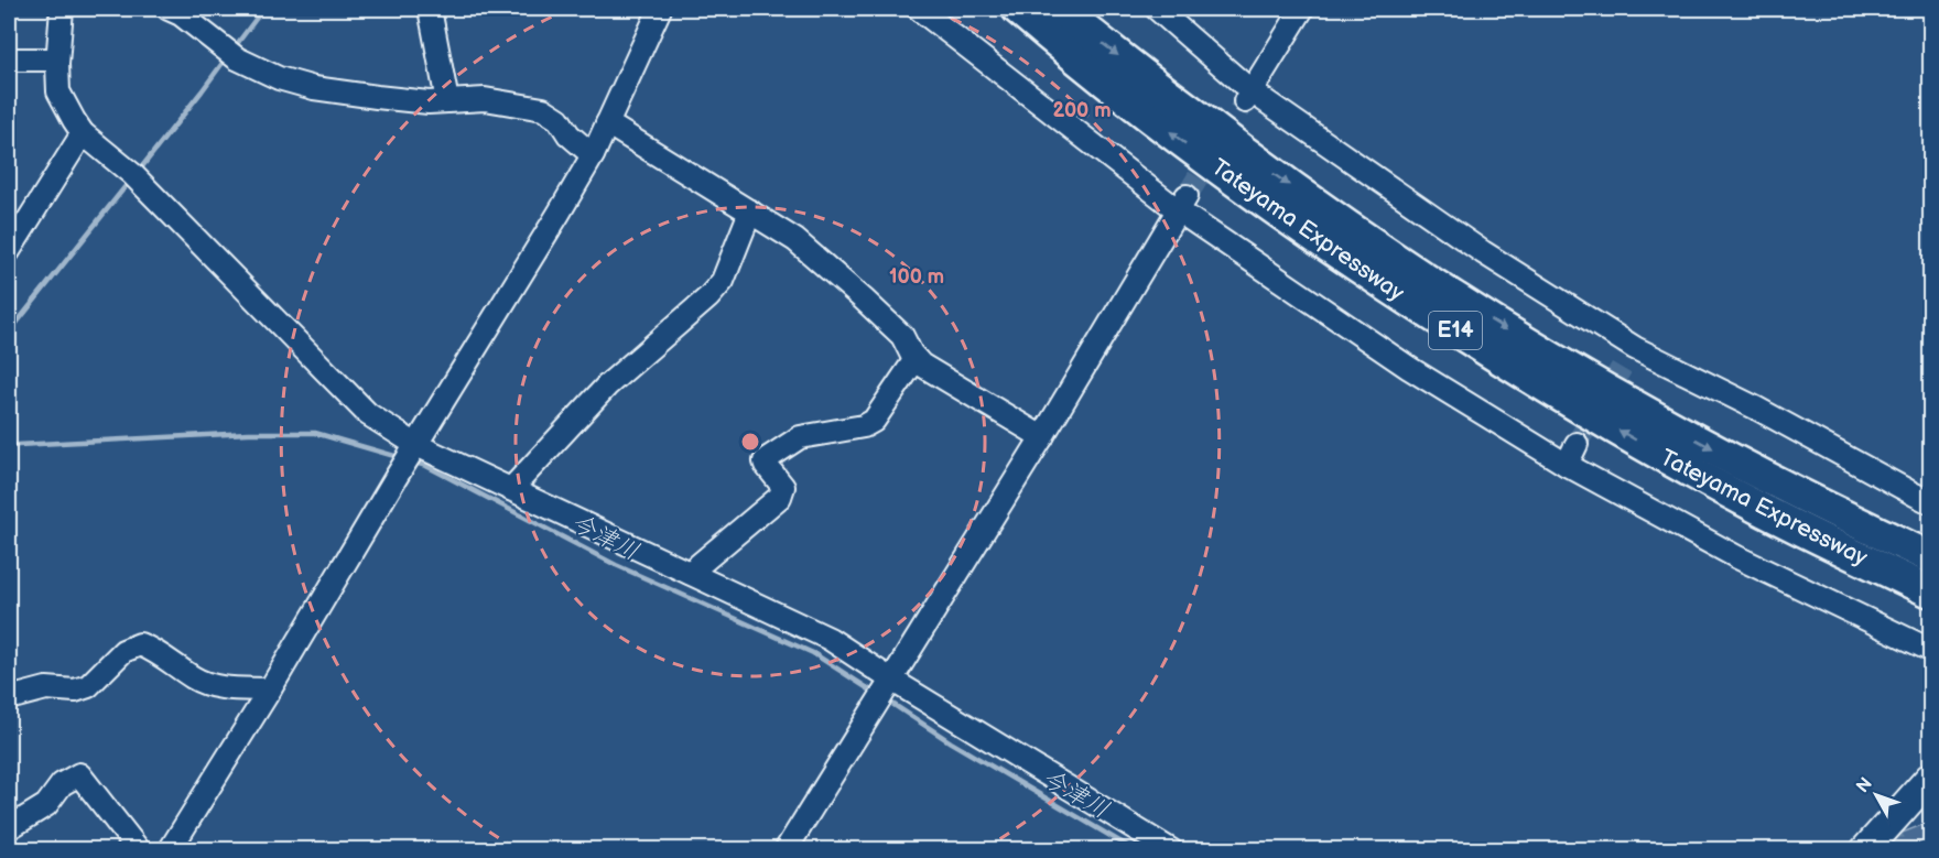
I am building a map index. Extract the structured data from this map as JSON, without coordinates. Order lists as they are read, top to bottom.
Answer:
{
  "streets": {
    "highway": ["Tateyama Expressway", "E14"]
  },
  "water": ["今津川"],
  "north": "top left",
  "rings": ["200 m", "100 m"]
}
